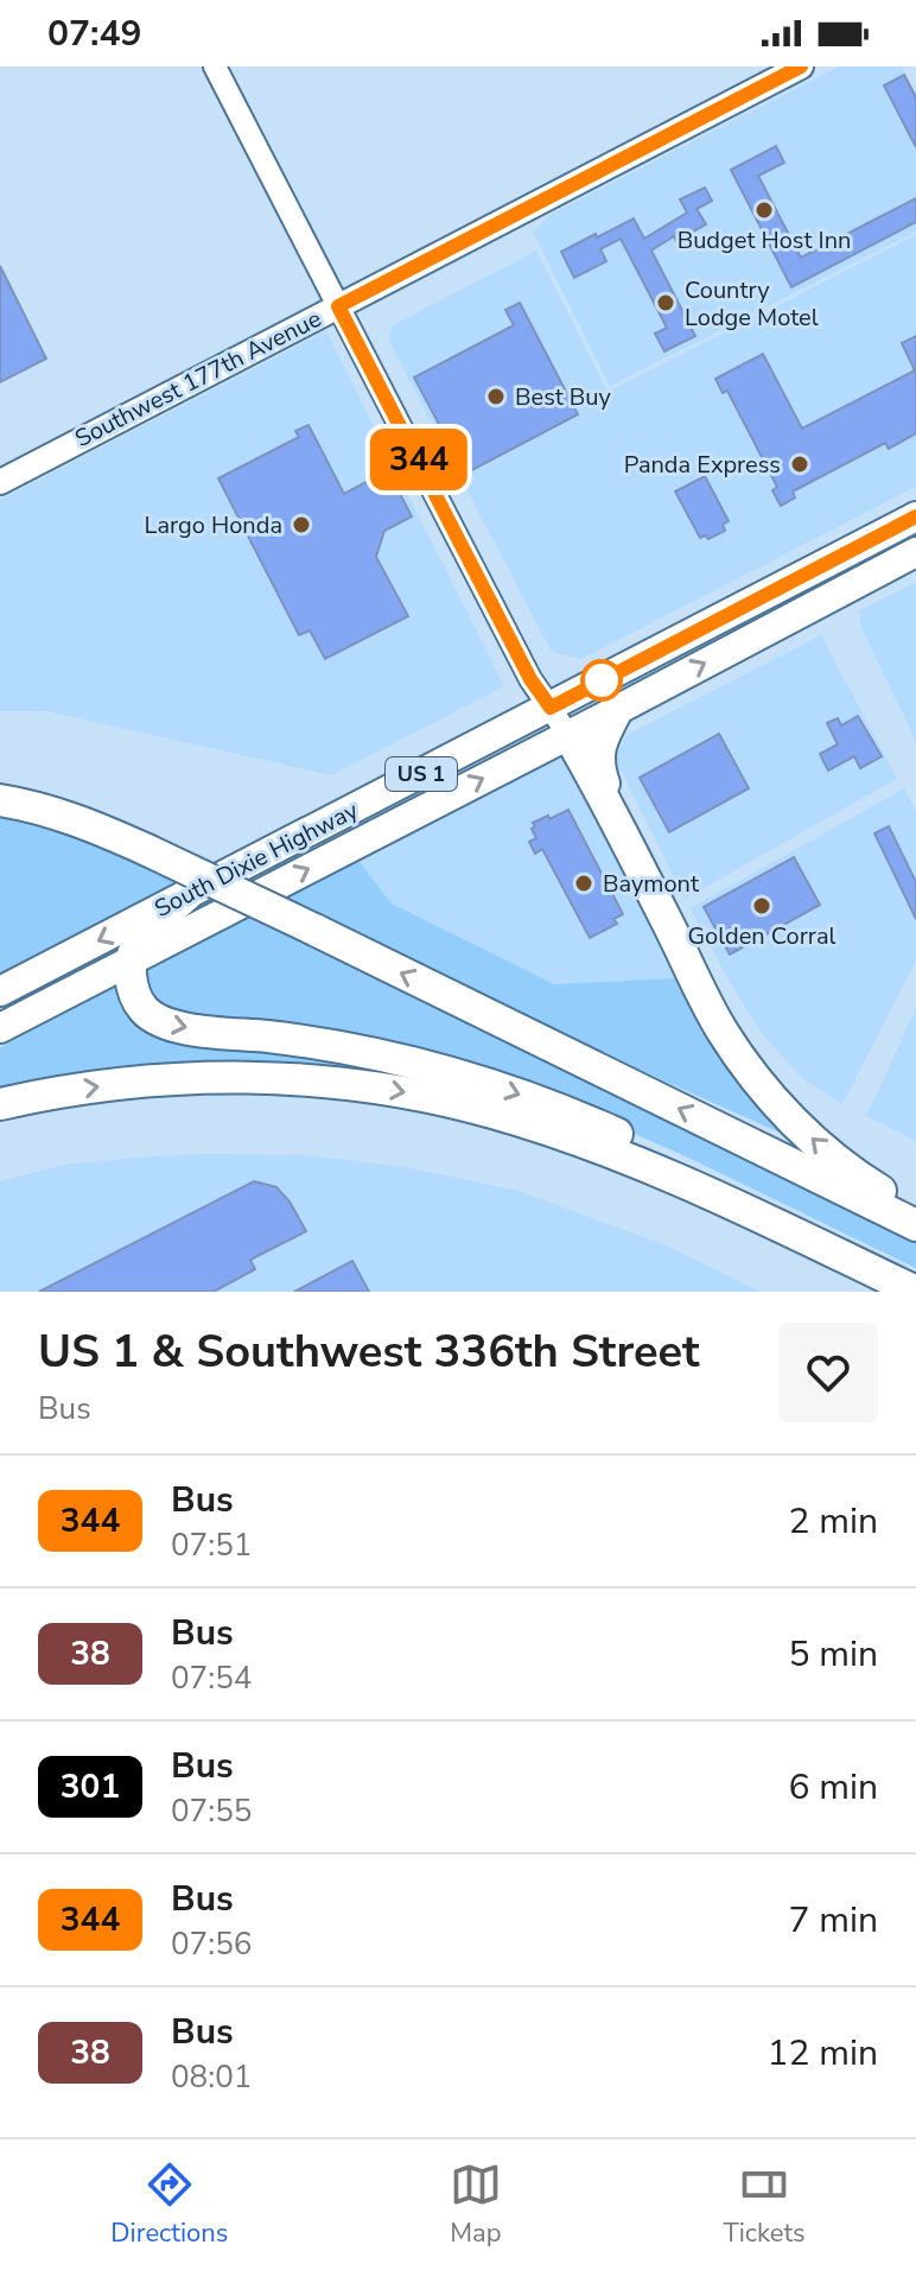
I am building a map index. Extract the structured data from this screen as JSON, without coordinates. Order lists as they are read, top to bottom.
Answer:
{
  "streets": {
    "highway": ["US 1", "South Dixie Highway"],
    "main road": ["Southwest 177th Avenue"]
  },
  "places": [
    "Budget Host Inn",
    "Country Lodge Motel",
    "Best Buy",
    "Panda Express",
    "Largo Honda",
    "Baymont",
    "Golden Corral"
  ],
  "lines": ["bus line 344"],
  "page": {
    "status": "07:49",
    "on_map": "344",
    "heading": ["US 1 & Southwest 336th Street", "Bus"],
    "list": [
      {
        "mark": "344",
        "name": "Bus",
        "note": "07:51",
        "value": "2 min"
      },
      {
        "mark": "38",
        "name": "Bus",
        "note": "07:54",
        "value": "5 min"
      },
      {
        "mark": "301",
        "name": "Bus",
        "note": "07:55",
        "value": "6 min"
      },
      {
        "mark": "344",
        "name": "Bus",
        "note": "07:56",
        "value": "7 min"
      },
      {
        "mark": "38",
        "name": "Bus",
        "note": "08:01",
        "value": "12 min"
      }
    ],
    "tabs": ["Directions", "Map", "Tickets"]
  }
}
